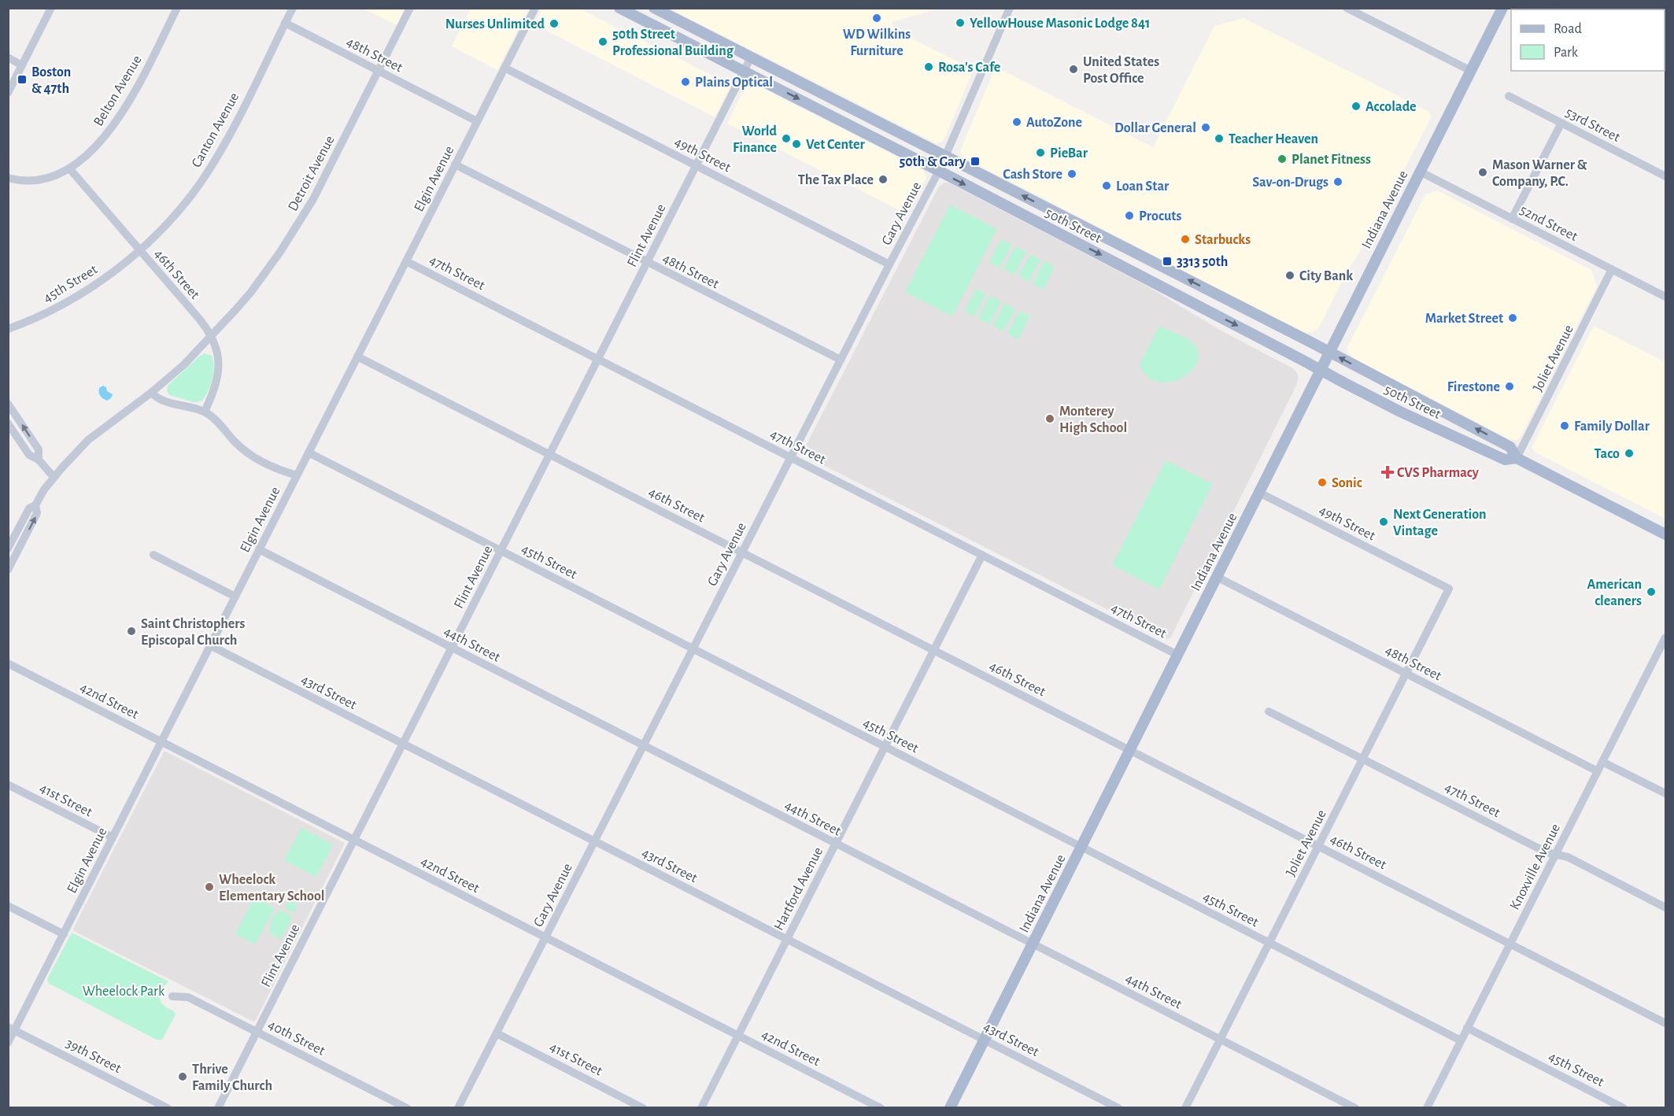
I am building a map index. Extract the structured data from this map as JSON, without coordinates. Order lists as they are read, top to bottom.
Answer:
{
  "streets": {
    "main road": ["Indiana Avenue", "50th Street"],
    "street": [
      "48th Street",
      "Belton Avenue",
      "53rd Street",
      "Canton Avenue",
      "49th Street",
      "Detroit Avenue",
      "Elgin Avenue",
      "Gary Avenue",
      "52nd Street",
      "Flint Avenue",
      "47th Street",
      "46th Street",
      "45th Street",
      "Joliet Avenue",
      "44th Street",
      "43rd Street",
      "42nd Street",
      "41st Street",
      "Knoxville Avenue",
      "Hartford Avenue",
      "40th Street",
      "39th Street"
    ]
  },
  "crossings": [
    ["48th Street", "Canton Avenue"],
    ["48th Street", "Detroit Avenue"],
    ["48th Street", "Elgin Avenue"],
    ["48th Street", "Indiana Avenue"],
    ["48th Street", "Gary Avenue"],
    ["48th Street", "Flint Avenue"],
    ["48th Street", "Joliet Avenue"],
    ["48th Street", "Knoxville Avenue"],
    ["Belton Avenue", "46th Street"],
    ["Canton Avenue", "46th Street"],
    ["Canton Avenue", "45th Street"],
    ["49th Street", "Elgin Avenue"],
    ["49th Street", "Indiana Avenue"],
    ["49th Street", "Gary Avenue"],
    ["49th Street", "Flint Avenue"],
    ["49th Street", "Joliet Avenue"],
    ["Detroit Avenue", "46th Street"],
    ["Elgin Avenue", "47th Street"],
    ["Elgin Avenue", "46th Street"],
    ["Elgin Avenue", "45th Street"],
    ["Elgin Avenue", "44th Street"],
    ["Elgin Avenue", "43rd Street"],
    ["Elgin Avenue", "42nd Street"],
    ["Elgin Avenue", "41st Street"],
    ["Elgin Avenue", "39th Street"],
    ["Indiana Avenue", "52nd Street"],
    ["Indiana Avenue", "50th Street"],
    ["Indiana Avenue", "47th Street"],
    ["Indiana Avenue", "46th Street"],
    ["Indiana Avenue", "45th Street"],
    ["Indiana Avenue", "44th Street"],
    ["Indiana Avenue", "43rd Street"],
    ["Gary Avenue", "50th Street"],
    ["Gary Avenue", "47th Street"],
    ["Gary Avenue", "46th Street"],
    ["Gary Avenue", "45th Street"],
    ["Gary Avenue", "44th Street"],
    ["Gary Avenue", "43rd Street"],
    ["Gary Avenue", "42nd Street"],
    ["Gary Avenue", "41st Street"],
    ["52nd Street", "Joliet Avenue"],
    ["50th Street", "Flint Avenue"],
    ["50th Street", "Joliet Avenue"],
    ["Flint Avenue", "47th Street"],
    ["Flint Avenue", "46th Street"],
    ["Flint Avenue", "45th Street"],
    ["Flint Avenue", "44th Street"],
    ["Flint Avenue", "43rd Street"],
    ["Flint Avenue", "42nd Street"],
    ["Flint Avenue", "40th Street"],
    ["47th Street", "Joliet Avenue"],
    ["47th Street", "Knoxville Avenue"],
    ["47th Street", "Hartford Avenue"],
    ["46th Street", "45th Street"],
    ["46th Street", "Joliet Avenue"],
    ["46th Street", "Knoxville Avenue"],
    ["46th Street", "Hartford Avenue"],
    ["45th Street", "Joliet Avenue"],
    ["45th Street", "Knoxville Avenue"],
    ["45th Street", "Hartford Avenue"],
    ["Joliet Avenue", "44th Street"],
    ["44th Street", "Hartford Avenue"],
    ["43rd Street", "Hartford Avenue"],
    ["42nd Street", "Hartford Avenue"]
  ],
  "parks": ["Wheelock Park"],
  "places": {
    "other": [
      "WD Wilkins Furniture",
      "YellowHouse Masonic Lodge 841",
      "Nurses Unlimited",
      "50th Street Professional Building",
      "Rosa's Cafe",
      "United States Post Office",
      "Plains Optical",
      "Accolade",
      "AutoZone",
      "Dollar General",
      "World Finance",
      "Teacher Heaven",
      "Vet Center",
      "PieBar",
      "Planet Fitness",
      "Mason Warner & Company, P.C.",
      "Cash Store",
      "The Tax Place",
      "Sav-on-Drugs",
      "Loan Star",
      "Procuts",
      "Starbucks",
      "City Bank",
      "Market Street",
      "Firestone",
      "Monterey High School",
      "Family Dollar",
      "Taco",
      "Sonic",
      "Next Generation Vintage",
      "American cleaners",
      "Saint Christophers Episcopal Church",
      "Wheelock Elementary School",
      "Thrive Family Church"
    ],
    "transit": ["Boston & 47th", "50th & Gary", "3313 50th"],
    "health": ["CVS Pharmacy"]
  },
  "legend": ["Road", "Park"]
}
